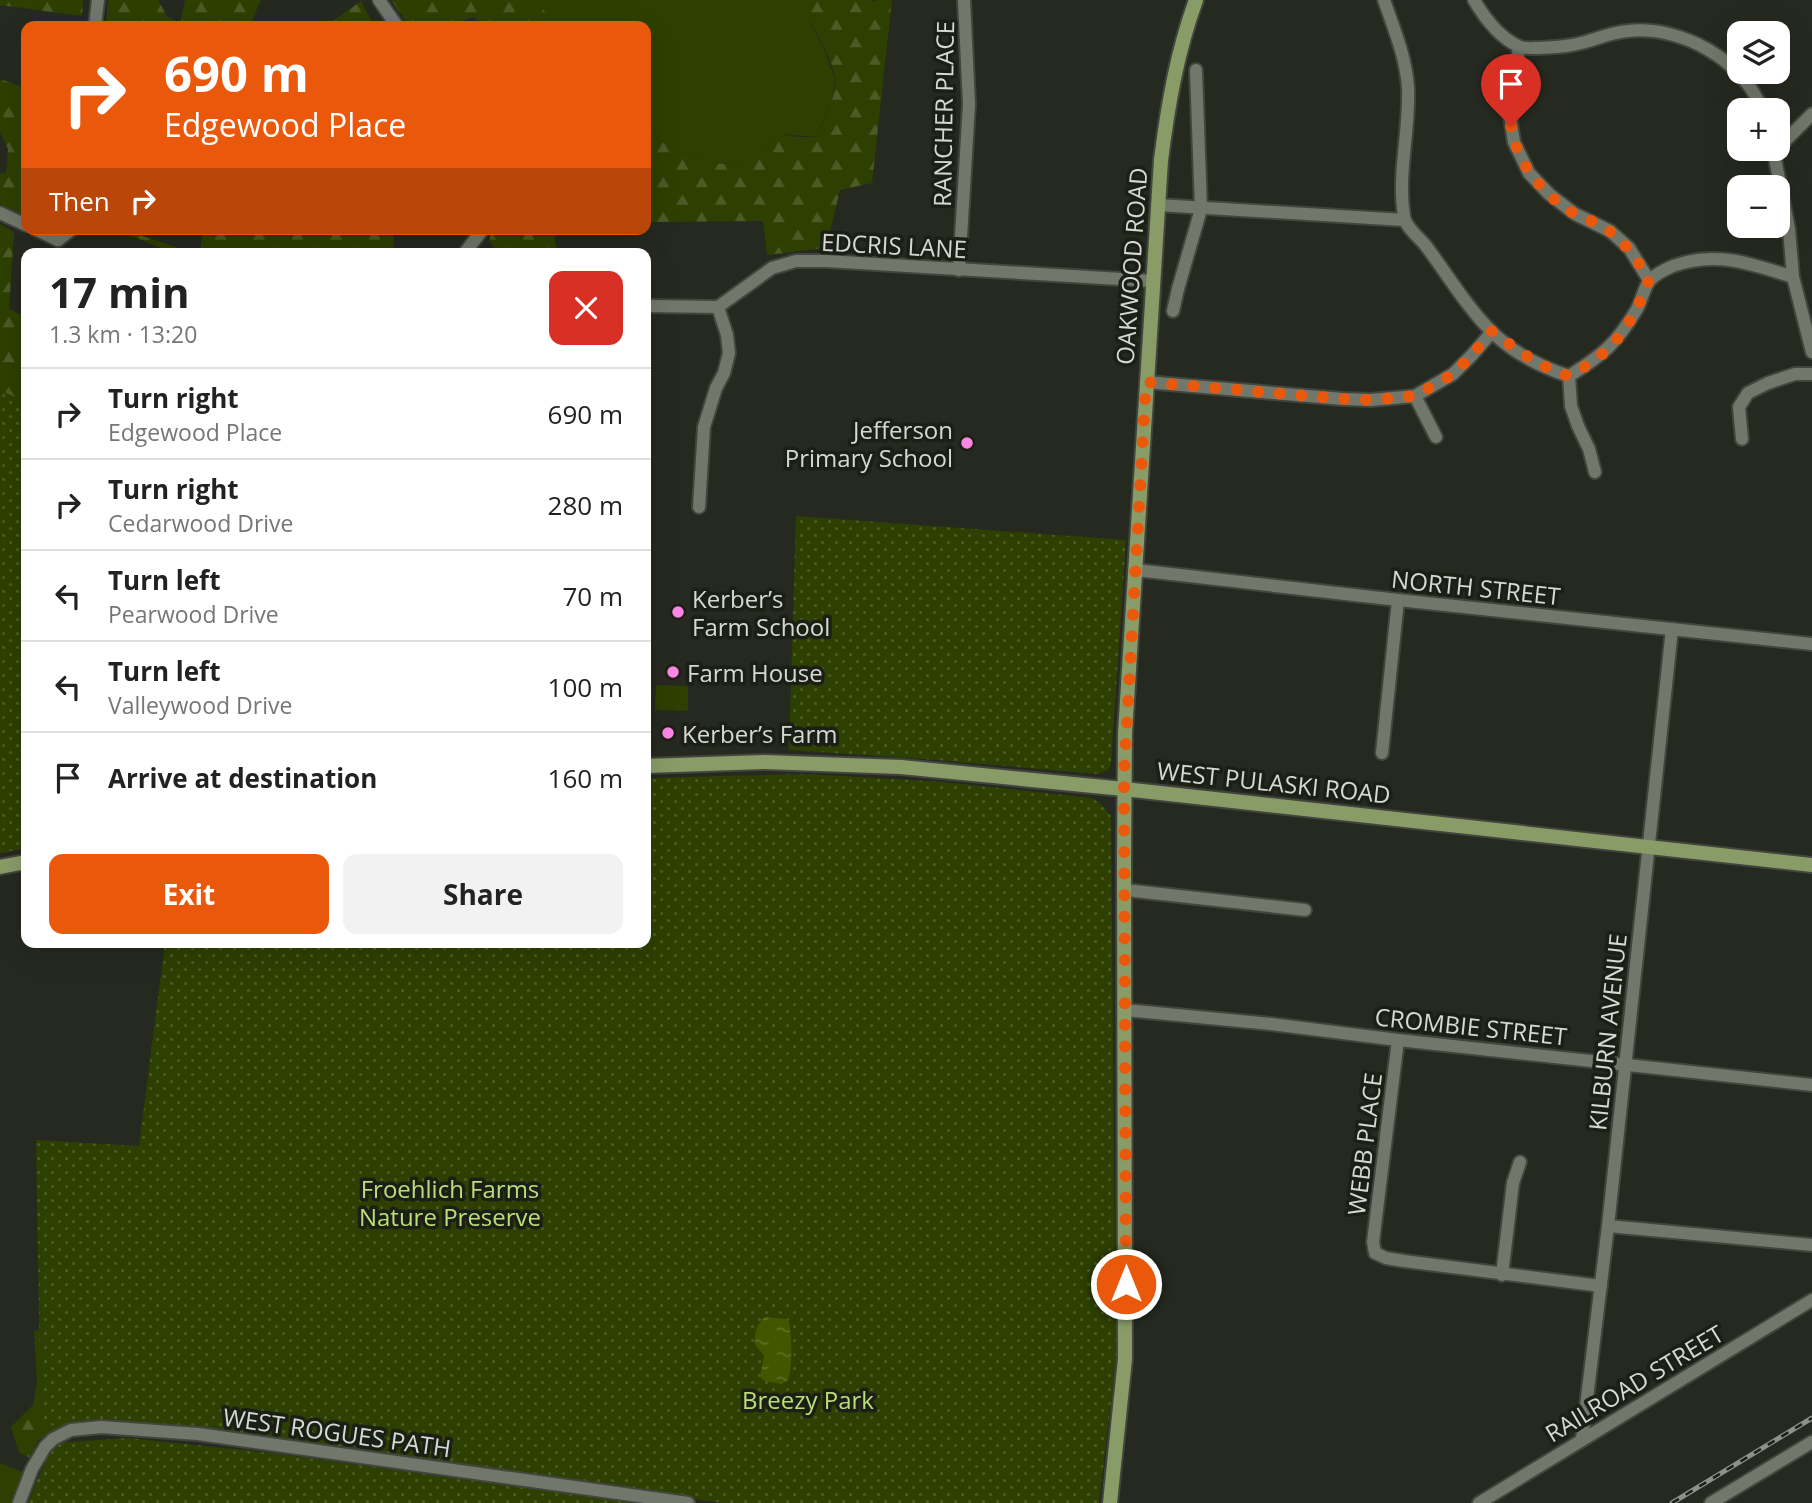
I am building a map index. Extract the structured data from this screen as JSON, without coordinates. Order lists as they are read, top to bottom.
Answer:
{
  "streets": {
    "main road": ["OAKWOOD ROAD", "WEST PULASKI ROAD"],
    "street": [
      "RANCHER PLACE",
      "EDCRIS LANE",
      "NORTH STREET",
      "CROMBIE STREET",
      "KILBURN AVENUE",
      "WEBB PLACE",
      "RAILROAD STREET",
      "WEST ROGUES PATH"
    ]
  },
  "crossings": [
    ["RANCHER PLACE", "EDCRIS LANE"],
    ["EDCRIS LANE", "OAKWOOD ROAD"],
    ["OAKWOOD ROAD", "NORTH STREET"],
    ["OAKWOOD ROAD", "WEST PULASKI ROAD"],
    ["OAKWOOD ROAD", "CROMBIE STREET"],
    ["NORTH STREET", "KILBURN AVENUE"],
    ["WEST PULASKI ROAD", "KILBURN AVENUE"],
    ["CROMBIE STREET", "KILBURN AVENUE"],
    ["CROMBIE STREET", "WEBB PLACE"],
    ["KILBURN AVENUE", "RAILROAD STREET"]
  ],
  "parks": ["Froehlich Farms Nature Preserve", "Breezy Park"],
  "places": [
    "Jefferson Primary School",
    "Kerber’s Farm School",
    "Farm House",
    "Kerber’s Farm"
  ],
  "page": {
    "map_buttons": ["+", "−"],
    "turn": ["690 m", "Edgewood Place"],
    "then": "Then",
    "heading": ["17 min", "1.3 km · 13:20"],
    "list": [
      {
        "name": "Turn right",
        "note": "Edgewood Place",
        "value": "690 m"
      },
      {
        "name": "Turn right",
        "note": "Cedarwood Drive",
        "value": "280 m"
      },
      {
        "name": "Turn left",
        "note": "Pearwood Drive",
        "value": "70 m"
      },
      {
        "name": "Turn left",
        "note": "Valleywood Drive",
        "value": "100 m"
      },
      {
        "name": "Arrive at destination",
        "value": "160 m"
      }
    ],
    "buttons": ["Exit", "Share"]
  }
}
